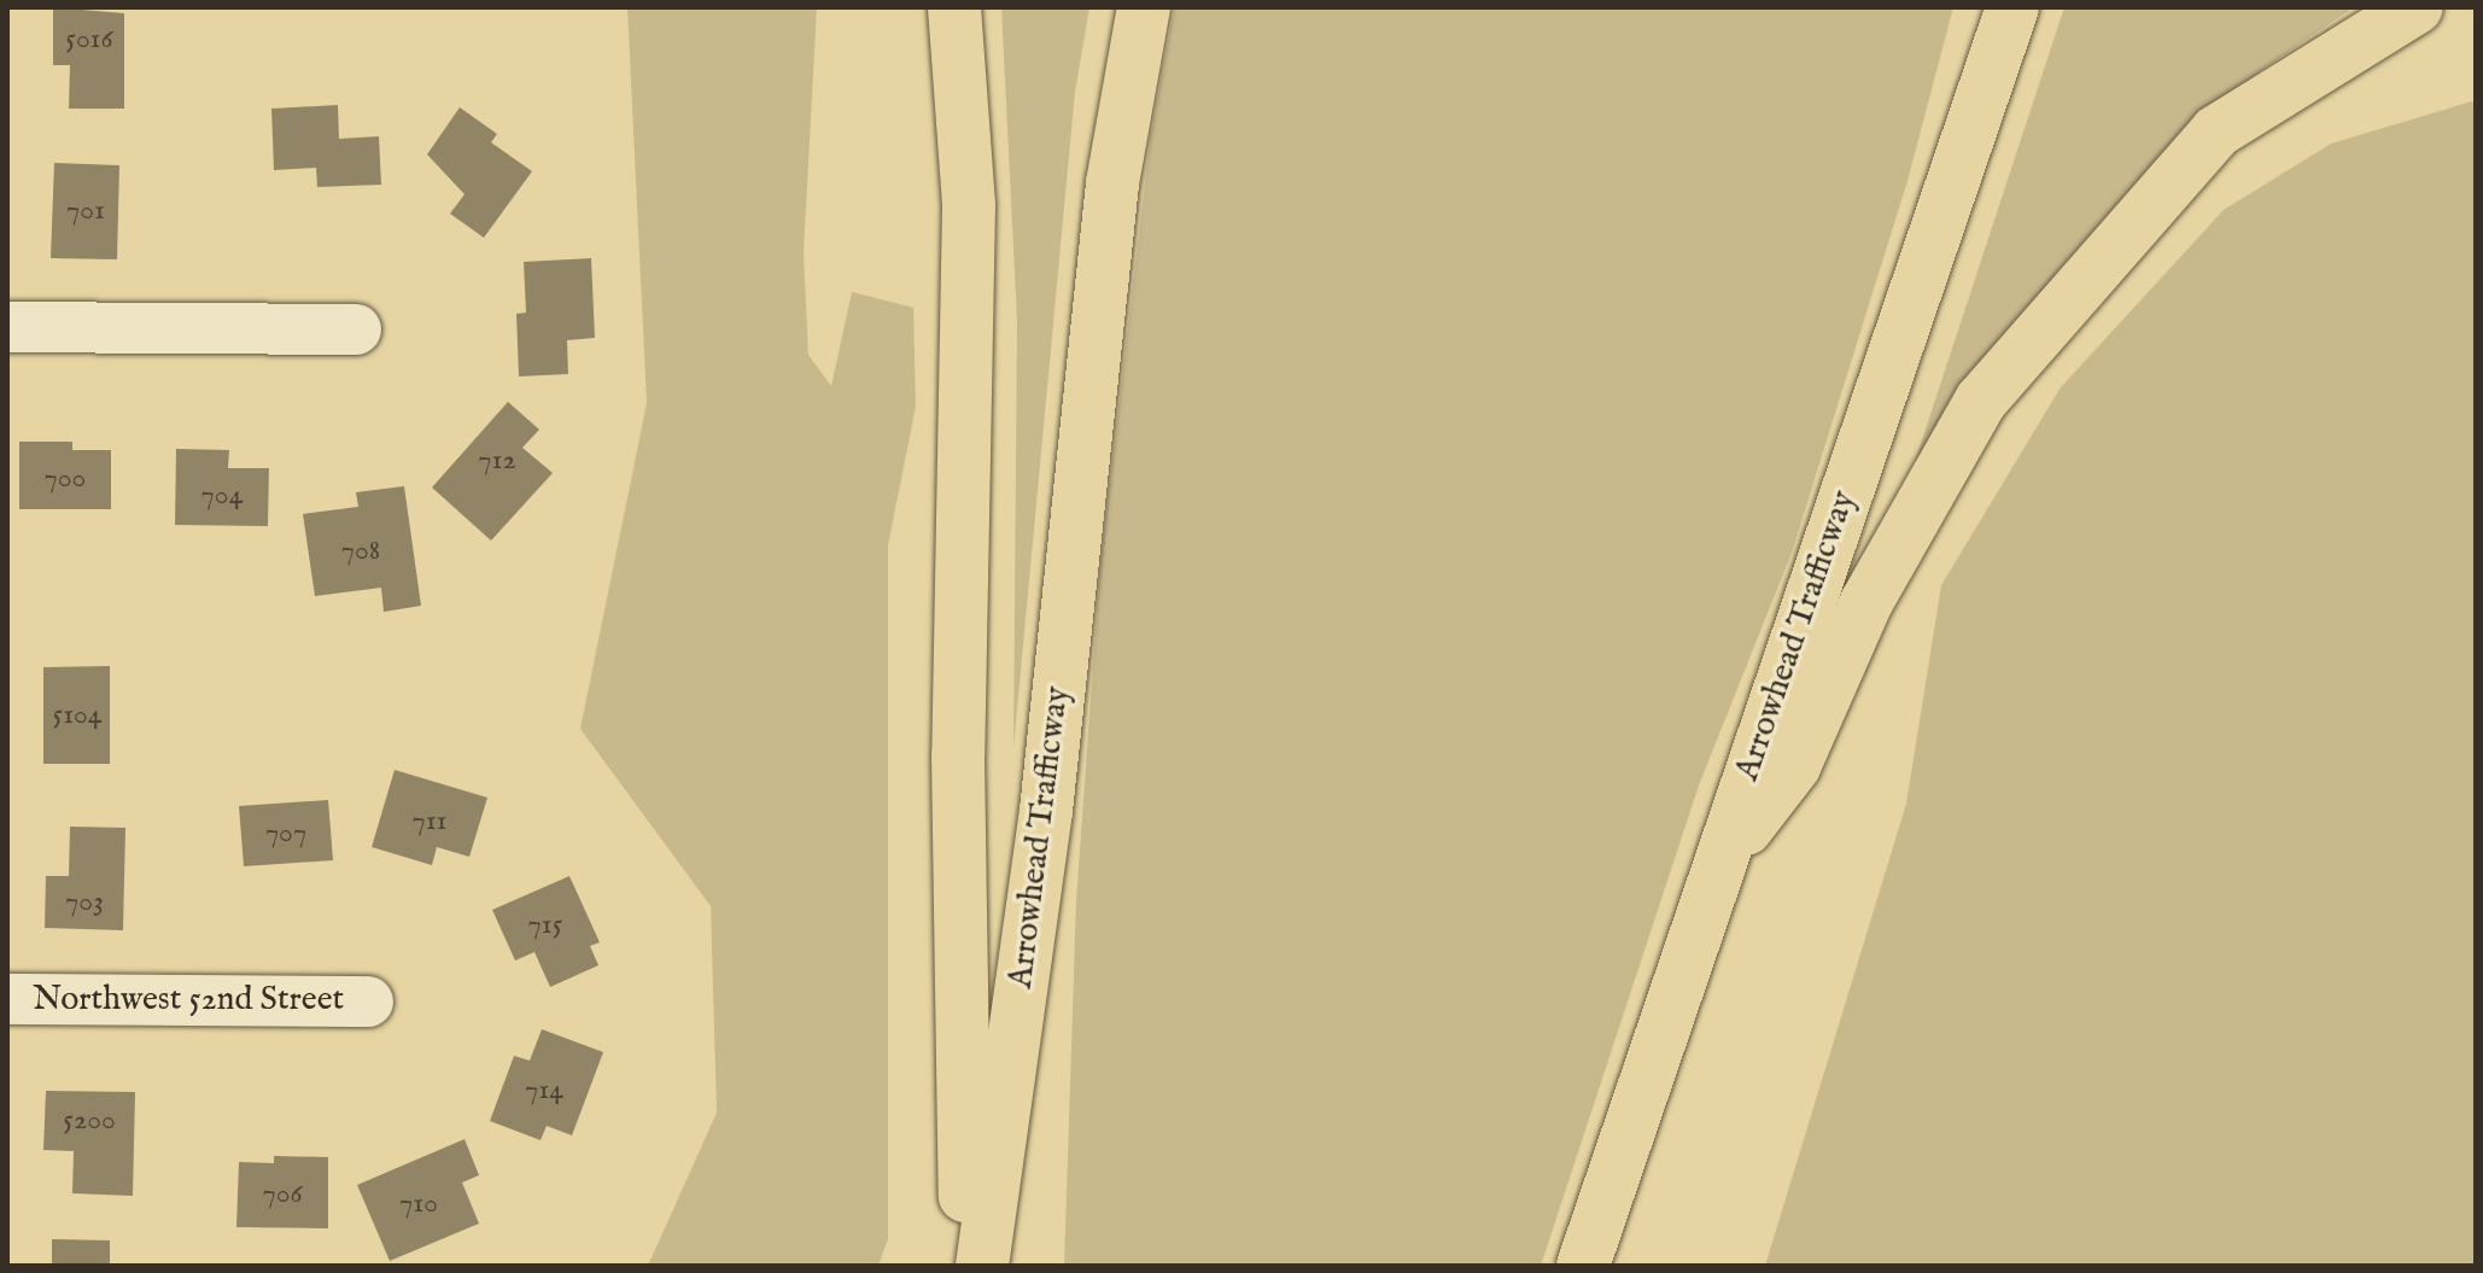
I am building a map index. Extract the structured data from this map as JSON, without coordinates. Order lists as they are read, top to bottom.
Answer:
{
  "streets": {
    "highway": ["Arrowhead Trafficway"],
    "street": ["Northwest 52nd Street"]
  },
  "house_numbers": [
    "5016",
    "701",
    "712",
    "700",
    "704",
    "708",
    "5104",
    "711",
    "707",
    "703",
    "715",
    "714",
    "5200",
    "706",
    "710"
  ]
}
